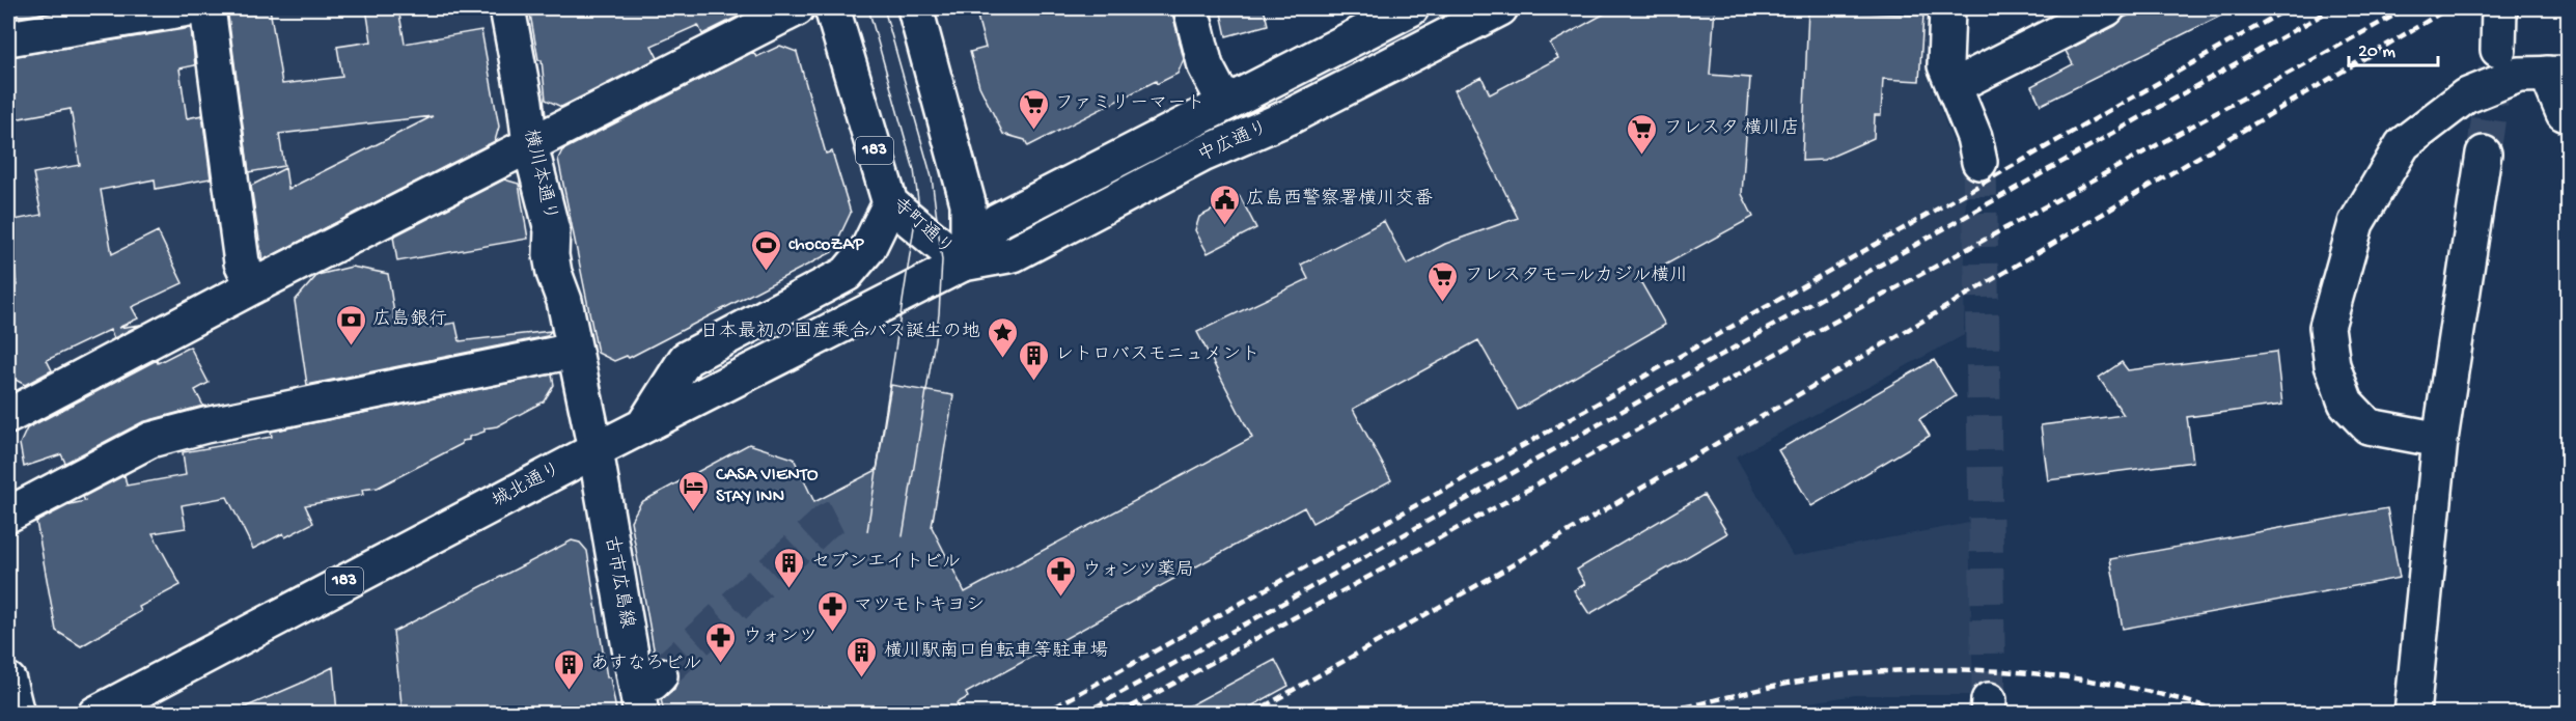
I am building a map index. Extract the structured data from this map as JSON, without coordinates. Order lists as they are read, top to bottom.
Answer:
{
  "streets": {
    "main road": [
      "中広通り",
      "183",
      "横川本通り",
      "寺町通り",
      "城北通り",
      "古市広島線"
    ]
  },
  "crossings": [
    ["中広通り", "寺町通り"],
    ["中広通り", "城北通り"],
    ["横川本通り", "城北通り"],
    ["横川本通り", "古市広島線"],
    ["寺町通り", "城北通り"],
    ["城北通り", "古市広島線"]
  ],
  "places": {
    "supermarket": ["ファミリーマート", "フレスタ 横川店", "フレスタモールカジル横川"],
    "public building": ["広島西警察署横川交番"],
    "sports": ["chocoZAP"],
    "bank": ["広島銀行"],
    "place": ["日本最初の国産乗合バス誕生の地"],
    "building": [
      "レトロバスモニュメント",
      "セブンエイトビル",
      "横川駅南口自転車等駐車場",
      "あすなろビル"
    ],
    "hotel": ["CASA VIENTO STAY INN"],
    "pharmacy": ["ウォンツ薬局", "マツモトキヨシ", "ウォンツ"]
  },
  "scale_bar": "20 m"
}
